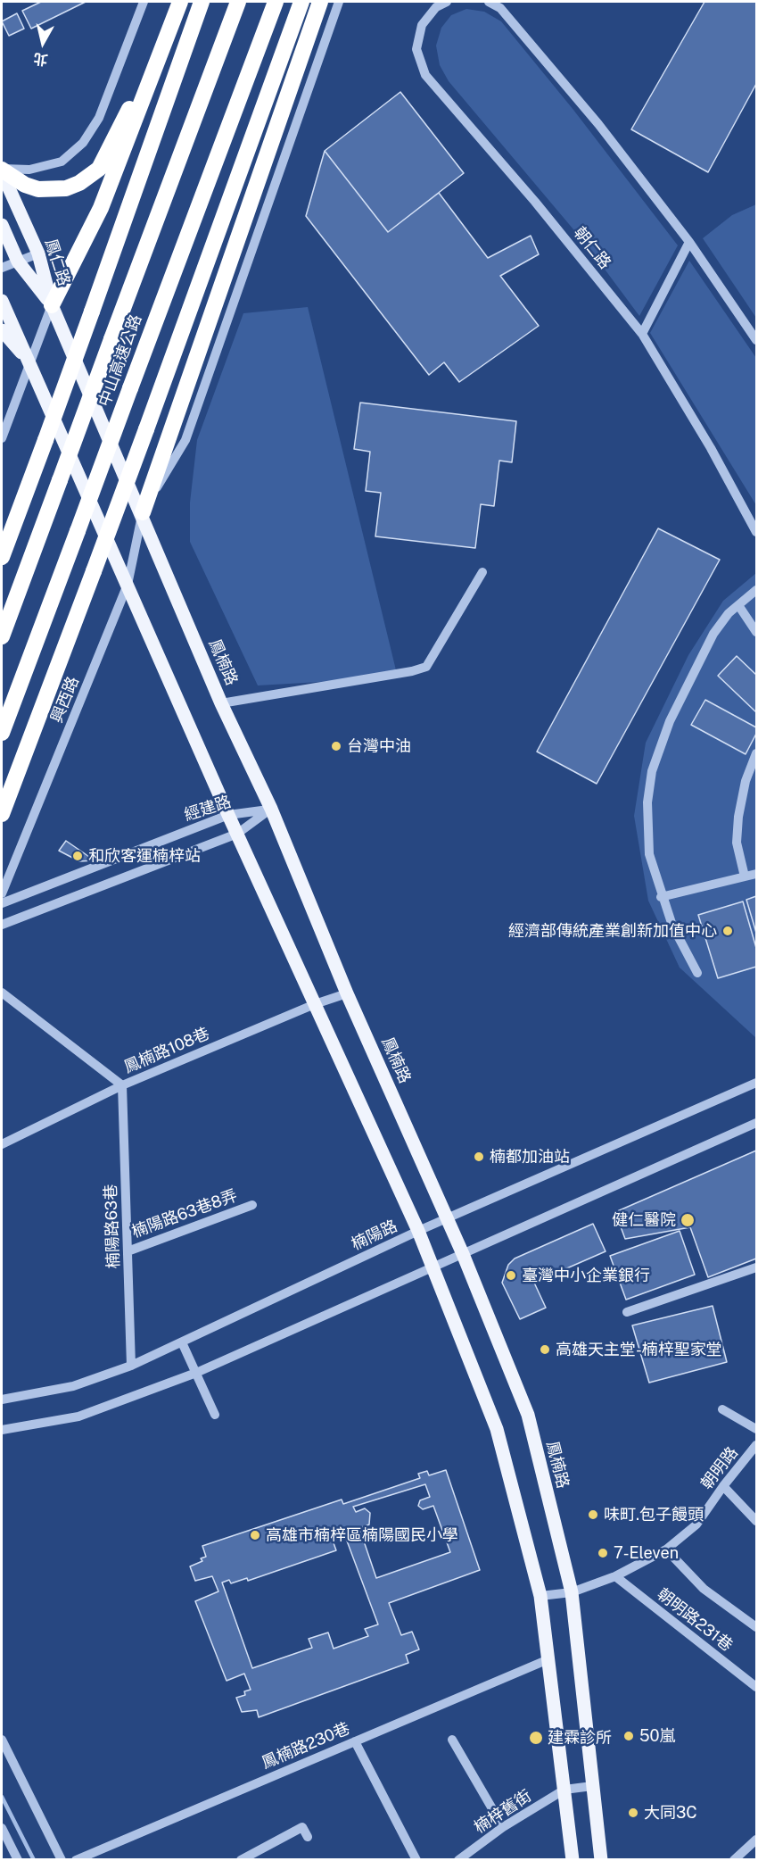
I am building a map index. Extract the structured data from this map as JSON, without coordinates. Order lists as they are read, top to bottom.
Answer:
{
  "streets": {
    "highway": ["中山高速公路"],
    "main road": ["鳳仁路", "鳳楠路"],
    "street": [
      "朝仁路",
      "興西路",
      "經建路",
      "鳳楠路108巷",
      "楠陽路63巷8弄",
      "楠陽路63巷",
      "楠陽路",
      "朝明路",
      "朝明路231巷",
      "鳳楠路230巷",
      "楠梓舊街"
    ]
  },
  "crossings": [
    ["鳳仁路", "鳳楠路"],
    ["鳳楠路", "興西路"],
    ["鳳楠路", "經建路"],
    ["鳳楠路", "鳳楠路108巷"],
    ["鳳楠路", "楠陽路"],
    ["鳳楠路", "朝明路"],
    ["鳳楠路108巷", "楠陽路63巷"],
    ["楠陽路63巷8弄", "楠陽路63巷"],
    ["楠陽路63巷", "楠陽路"],
    ["朝明路", "朝明路231巷"]
  ],
  "places": [
    "台灣中油",
    "和欣客運楠梓站",
    "經濟部傳統產業創新加值中心",
    "楠都加油站",
    "健仁醫院",
    "臺灣中小企業銀行",
    "高雄天主堂-楠梓聖家堂",
    "味町.包子饅頭",
    "高雄市楠梓區楠陽國民小學",
    "7-Eleven",
    "50嵐",
    "建霖診所",
    "大同3C"
  ],
  "north": "bottom"
}
